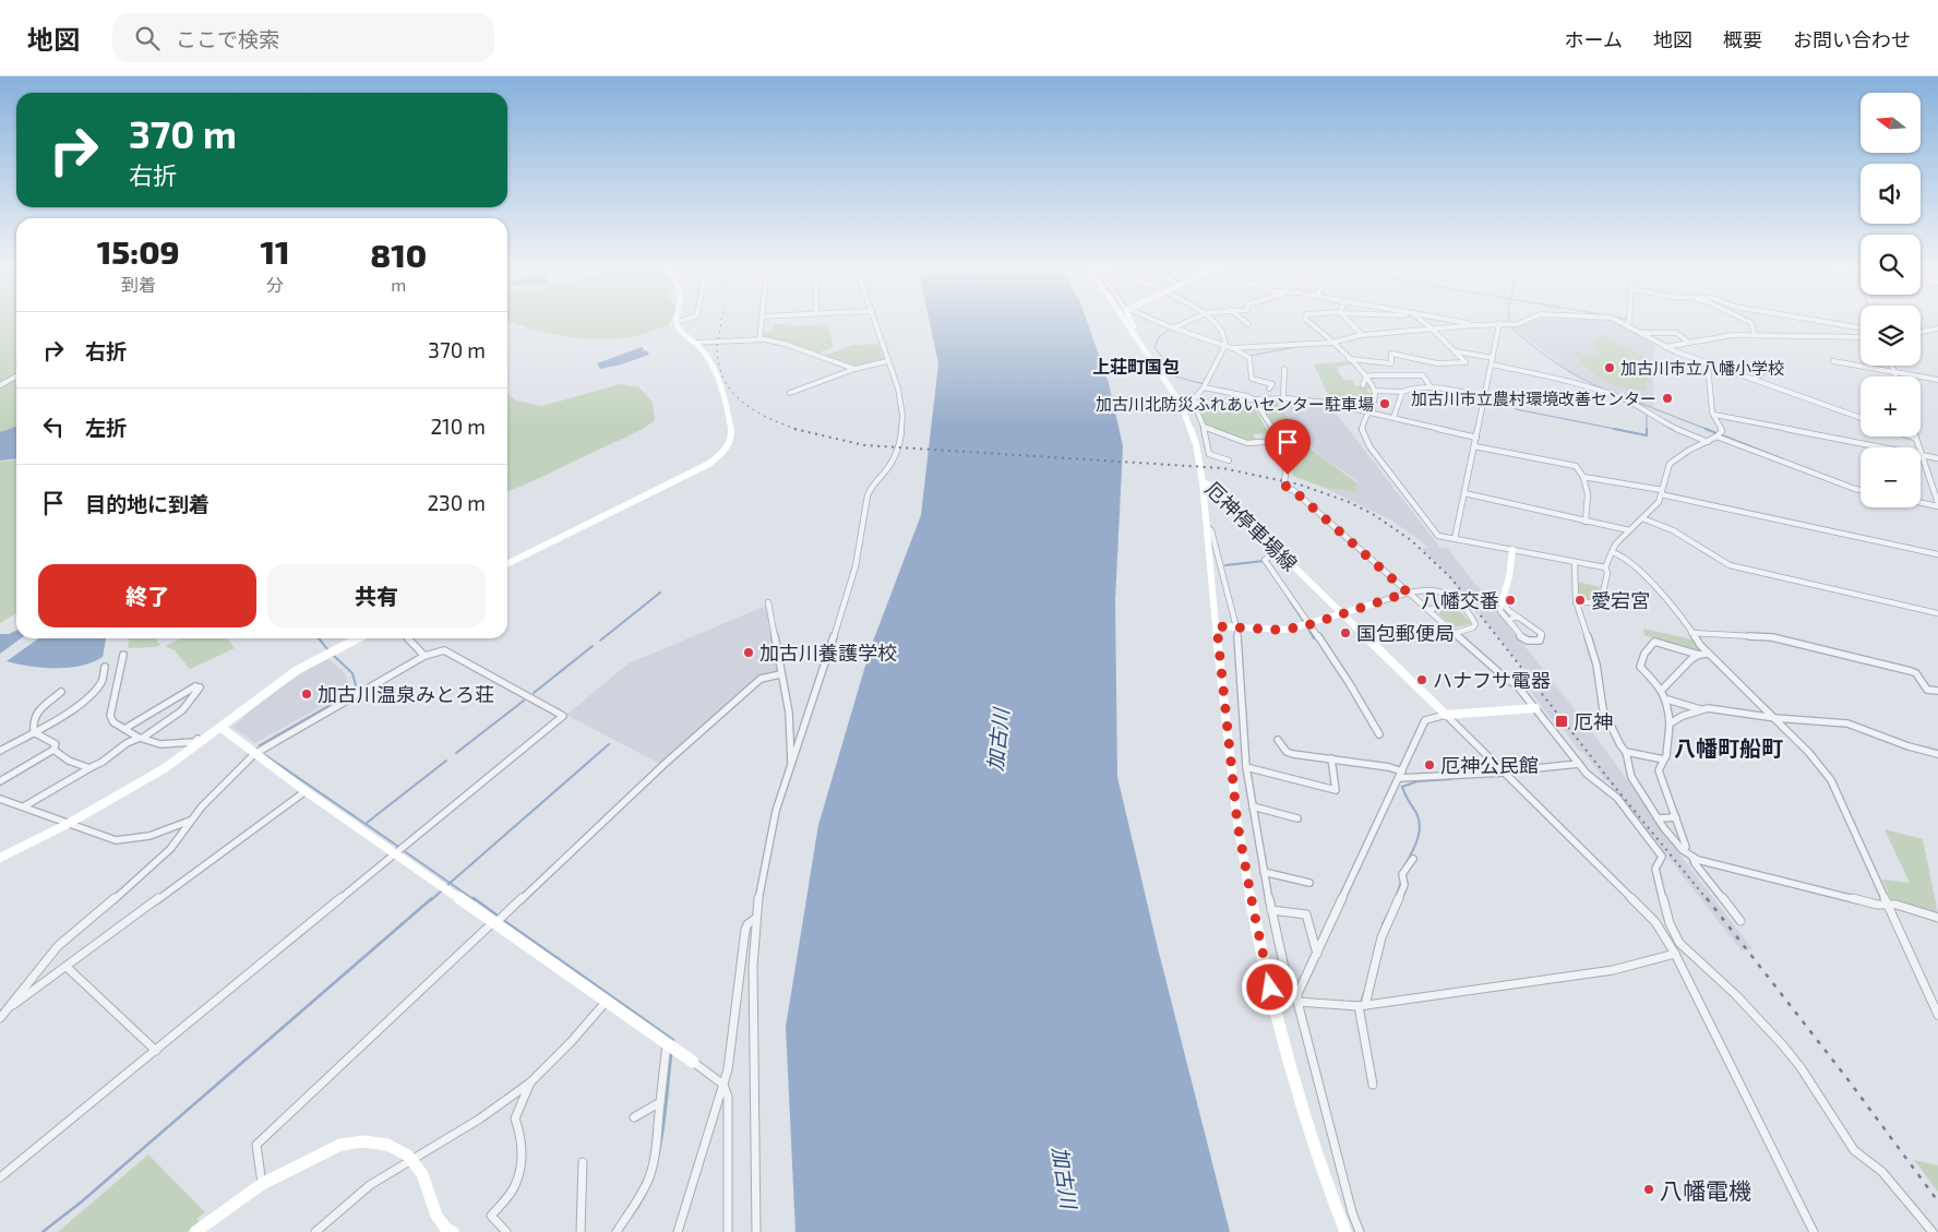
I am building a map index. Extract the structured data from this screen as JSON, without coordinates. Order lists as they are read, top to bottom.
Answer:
{
  "streets": {
    "street": ["厄神停車場線"]
  },
  "districts": ["上荘町国包", "八幡町船町"],
  "water": ["加古川"],
  "places": {
    "other": [
      "加古川市立八幡小学校",
      "加古川市立農村環境改善センター",
      "加古川北防災ふれあいセンター駐車場",
      "八幡交番",
      "愛宕宮",
      "国包郵便局",
      "加古川養護学校",
      "ハナフサ電器",
      "加古川温泉みとろ荘",
      "厄神公民館",
      "八幡電機"
    ],
    "transit": ["厄神"]
  },
  "north": "left",
  "page": {
    "header": "地図",
    "search": "ここで検索",
    "nav": [
      "ホーム",
      "地図",
      "概要",
      "お問い合わせ"
    ],
    "map_buttons": ["+", "−"],
    "turn": ["370 m", "右折"],
    "eta": [
      "15:09",
      "到着",
      "11",
      "分",
      "810",
      "m"
    ],
    "list": [
      {
        "name": "右折",
        "value": "370 m"
      },
      {
        "name": "左折",
        "value": "210 m"
      },
      {
        "name": "目的地に到着",
        "value": "230 m"
      }
    ],
    "buttons": ["終了", "共有"]
  }
}
